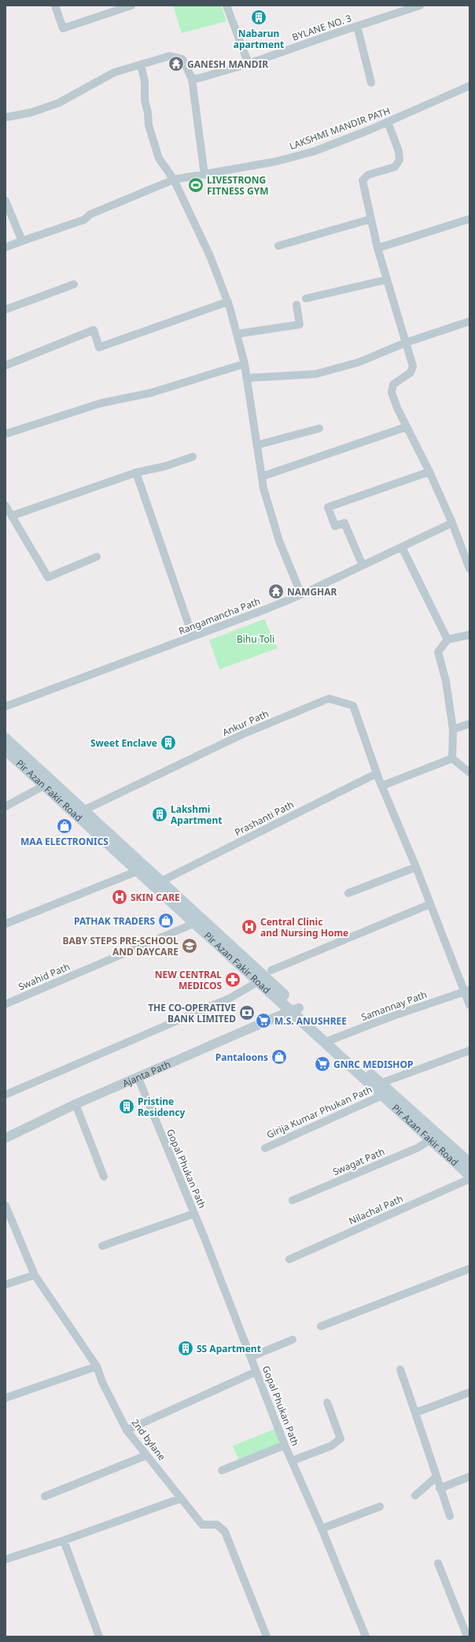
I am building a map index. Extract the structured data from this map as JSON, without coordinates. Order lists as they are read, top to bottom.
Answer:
{
  "streets": {
    "main road": ["Pir Azan Fakir Road"],
    "street": [
      "BYLANE NO. 3",
      "LAKSHMI MANDIR PATH",
      "Rangamancha Path",
      "Ankur Path",
      "Prashanti Path",
      "Swahid Path",
      "Samannay Path",
      "Ajanta Path",
      "Girija Kumar Phukan Path",
      "Swagat Path",
      "Gopal Phukan Path",
      "Nilachal Path",
      "2nd bylane"
    ]
  },
  "crossings": [
    ["Ankur Path", "Pir Azan Fakir Road"],
    ["Ankur Path", "Prashanti Path"],
    ["Pir Azan Fakir Road", "Prashanti Path"],
    ["Pir Azan Fakir Road", "Swahid Path"],
    ["Pir Azan Fakir Road", "Samannay Path"],
    ["Pir Azan Fakir Road", "Ajanta Path"],
    ["Pir Azan Fakir Road", "Girija Kumar Phukan Path"],
    ["Pir Azan Fakir Road", "Swagat Path"],
    ["Ajanta Path", "Gopal Phukan Path"]
  ],
  "parks": ["Bihu Toli"],
  "places": {
    "building": [
      "Nabarun apartment",
      "Sweet Enclave",
      "Lakshmi Apartment",
      "Pristine Residency",
      "SS Apartment"
    ],
    "temple": ["GANESH MANDIR", "NAMGHAR"],
    "sports": ["LIVESTRONG FITNESS GYM"],
    "shop": ["MAA ELECTRONICS", "PATHAK TRADERS", "Pantaloons"],
    "hospital": ["SKIN CARE", "Central Clinic and Nursing Home"],
    "school or university": ["BABY STEPS PRE-SCHOOL AND DAYCARE"],
    "pharmacy": ["NEW CENTRAL MEDICOS"],
    "bank": ["THE CO-OPERATIVE BANK LIMITED"],
    "supermarket": ["M.S. ANUSHREE", "GNRC MEDISHOP"]
  }
}
